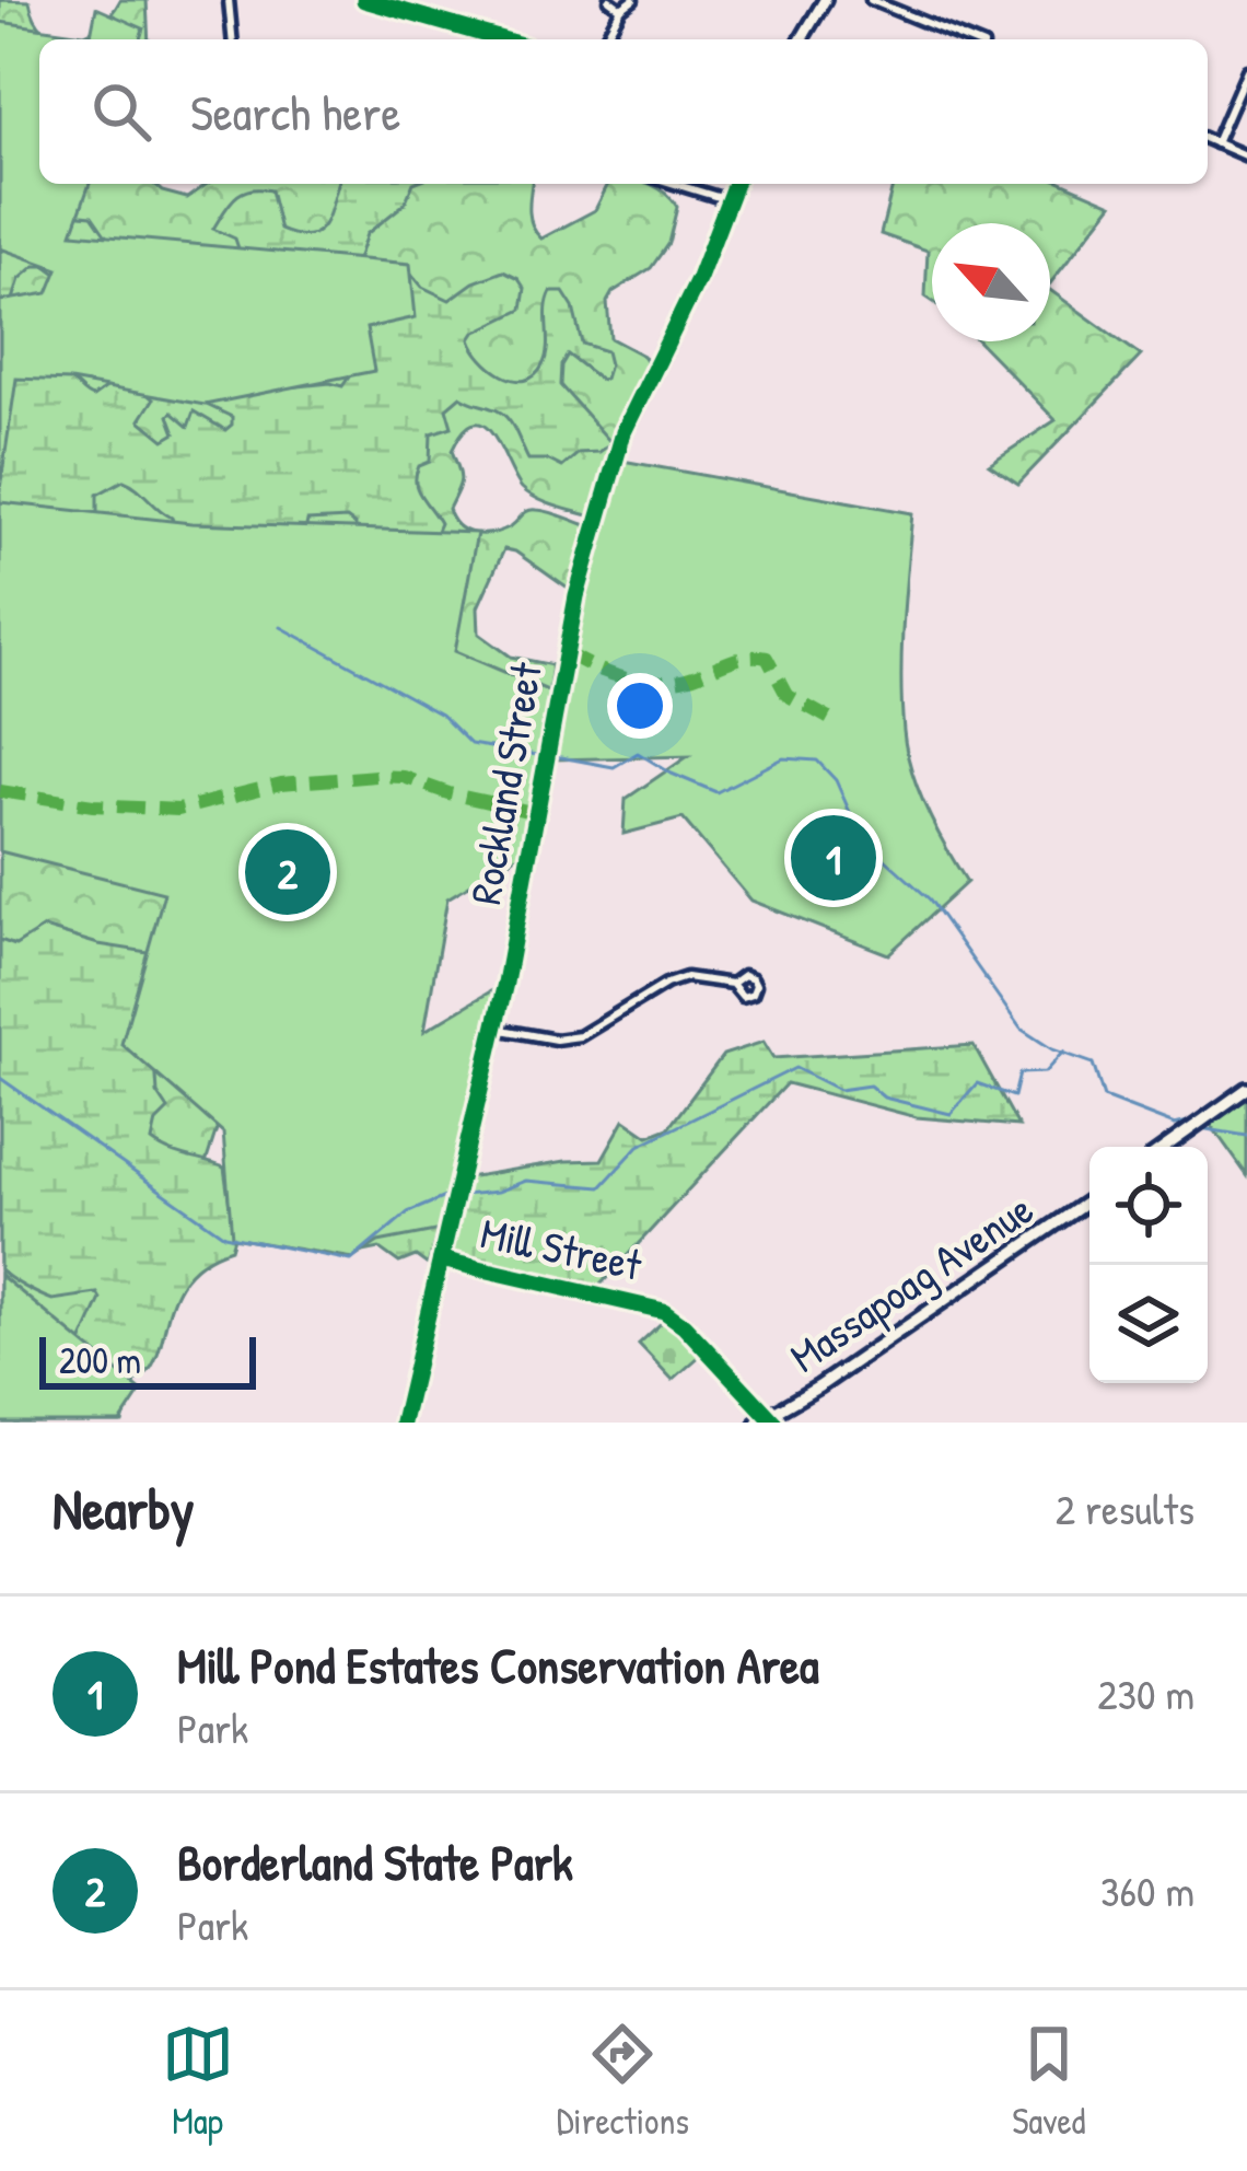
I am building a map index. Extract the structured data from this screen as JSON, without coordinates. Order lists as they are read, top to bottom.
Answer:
{
  "streets": {
    "street": ["Rockland Street", "Mill Street", "Massapoag Avenue"]
  },
  "crossings": [
    ["Rockland Street", "Mill Street"],
    ["Mill Street", "Massapoag Avenue"]
  ],
  "scale_bar": "200 m",
  "north": "top left",
  "page": {
    "search": "Search here",
    "pins": ["1", "2"],
    "scale": "200 m",
    "heading": ["Nearby", "2 results"],
    "list": [
      {
        "mark": "1",
        "name": "Mill Pond Estates Conservation Area",
        "note": "Park",
        "value": "230 m"
      },
      {
        "mark": "2",
        "name": "Borderland State Park",
        "note": "Park",
        "value": "360 m"
      }
    ],
    "nav": ["Map", "Directions", "Saved"]
  }
}
